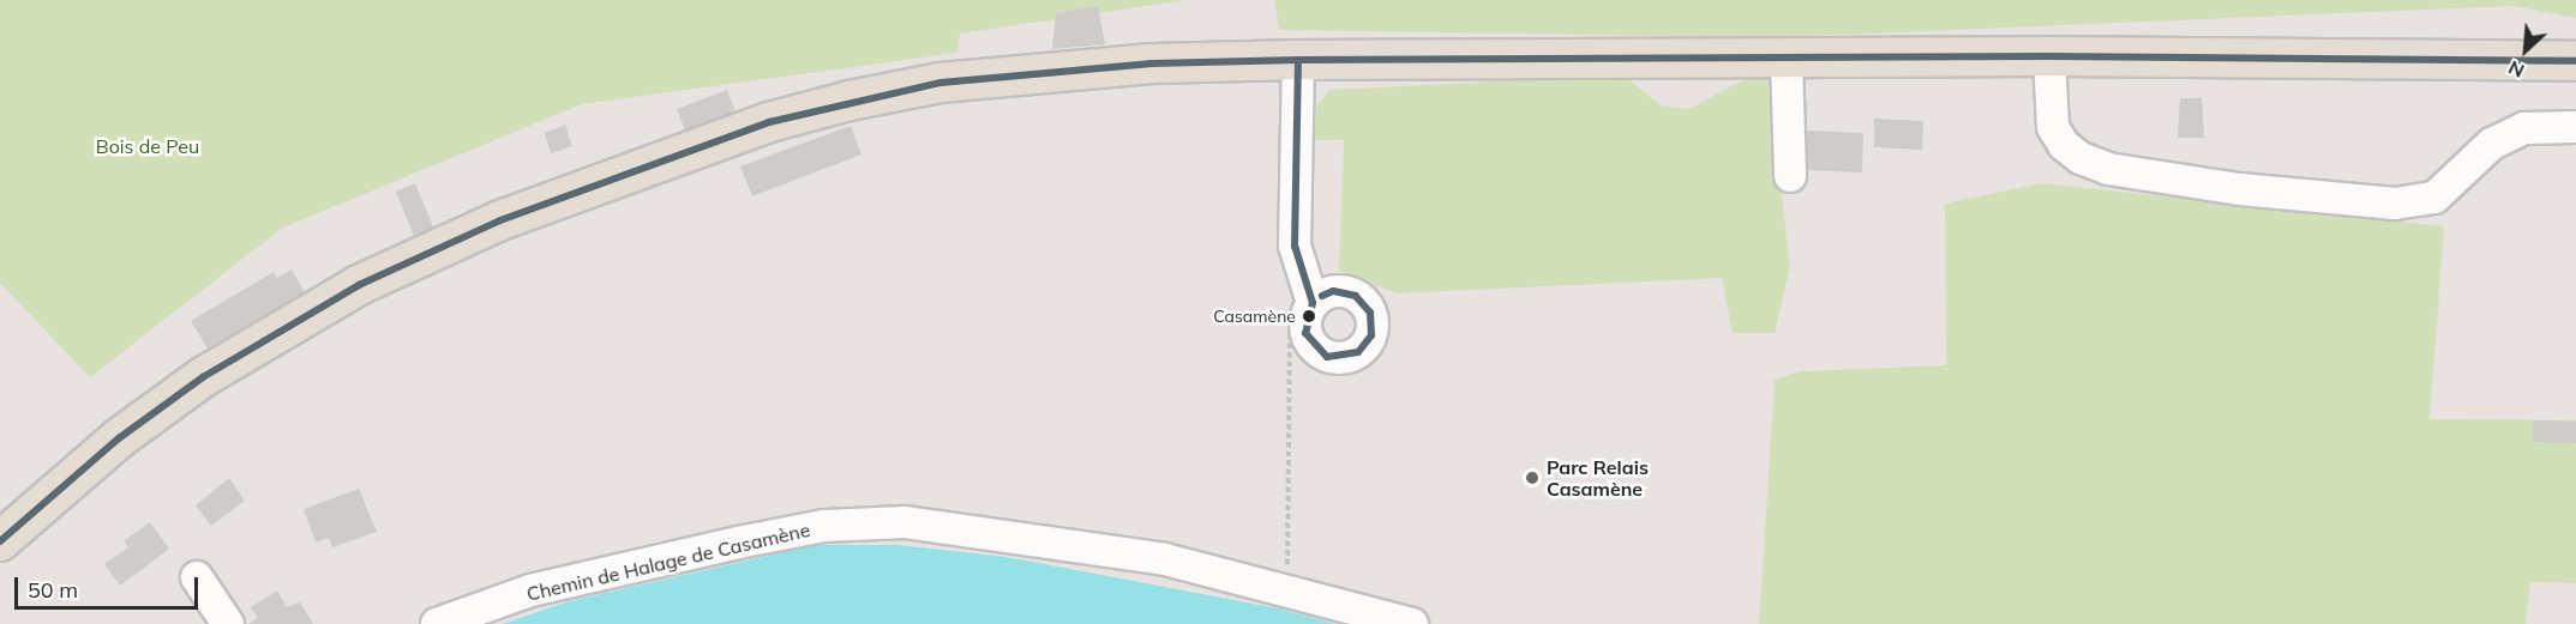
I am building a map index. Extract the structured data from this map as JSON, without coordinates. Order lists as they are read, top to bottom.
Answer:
{
  "streets": {
    "lane": ["Chemin de Halage de Casamène"]
  },
  "parks": ["Bois de Peu"],
  "places": ["Casamène", "Parc Relais Casamène"],
  "scale_bar": "50 m",
  "north": "bottom left"
}
